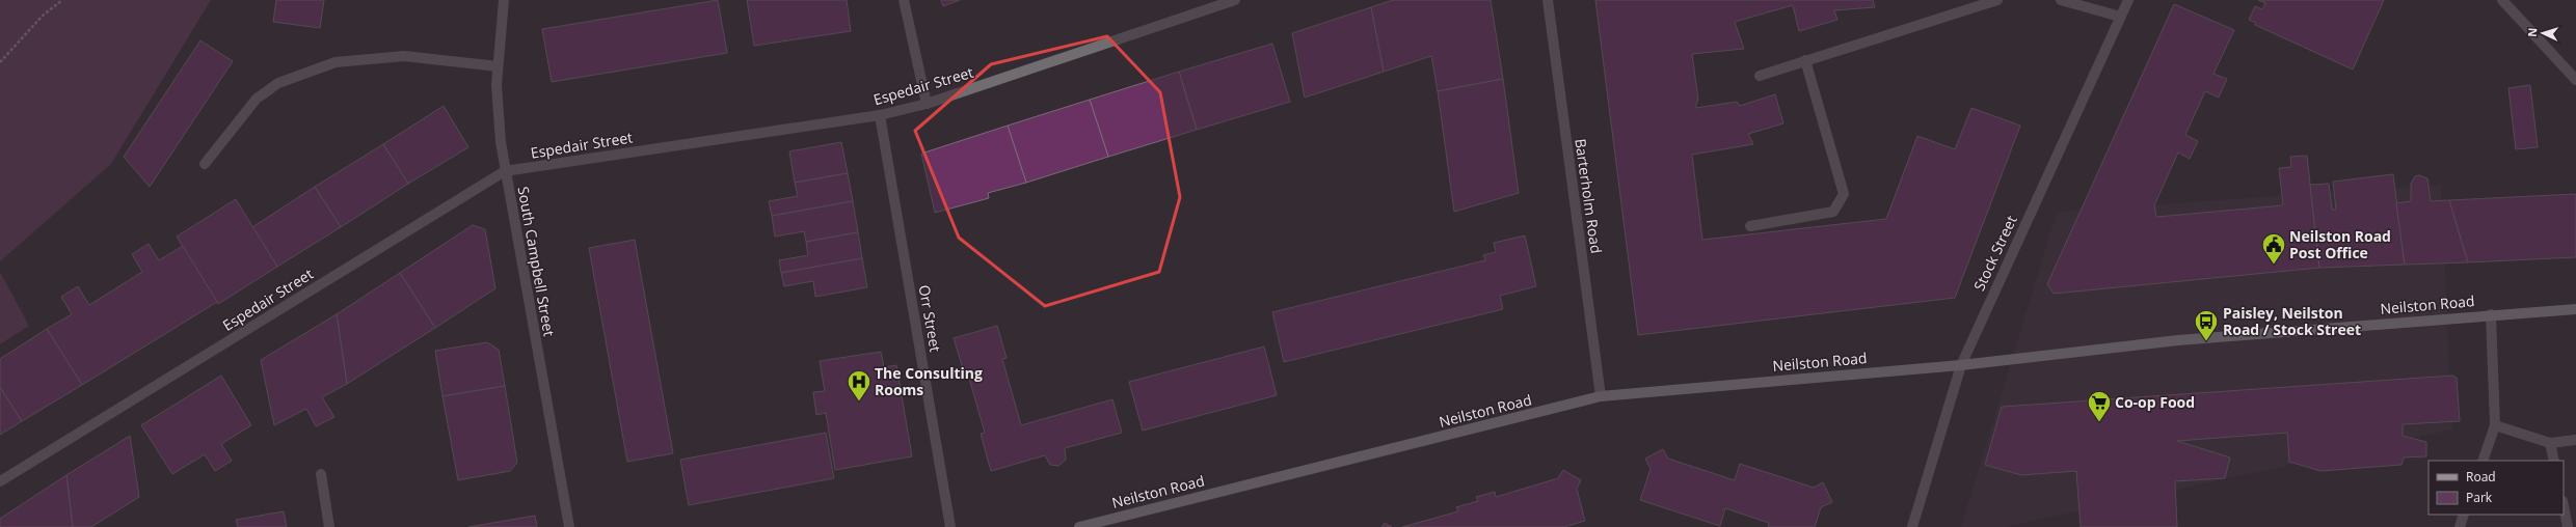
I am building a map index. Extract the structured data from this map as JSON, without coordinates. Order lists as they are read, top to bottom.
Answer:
{
  "streets": {
    "main road": ["Neilston Road"],
    "street": [
      "Espedair Street",
      "Barterholm Road",
      "Stock Street",
      "South Campbell Street",
      "Orr Street"
    ]
  },
  "crossings": [
    ["Espedair Street", "South Campbell Street"],
    ["Espedair Street", "Orr Street"],
    ["Barterholm Road", "Neilston Road"],
    ["Stock Street", "Neilston Road"]
  ],
  "places": {
    "public building": ["Neilston Road Post Office"],
    "bus stop": ["Paisley, Neilston Road / Stock Street"],
    "hospital": ["The Consulting Rooms"],
    "supermarket": ["Co-op Food"]
  },
  "legend": ["Road", "Park"],
  "north": "left"
}
